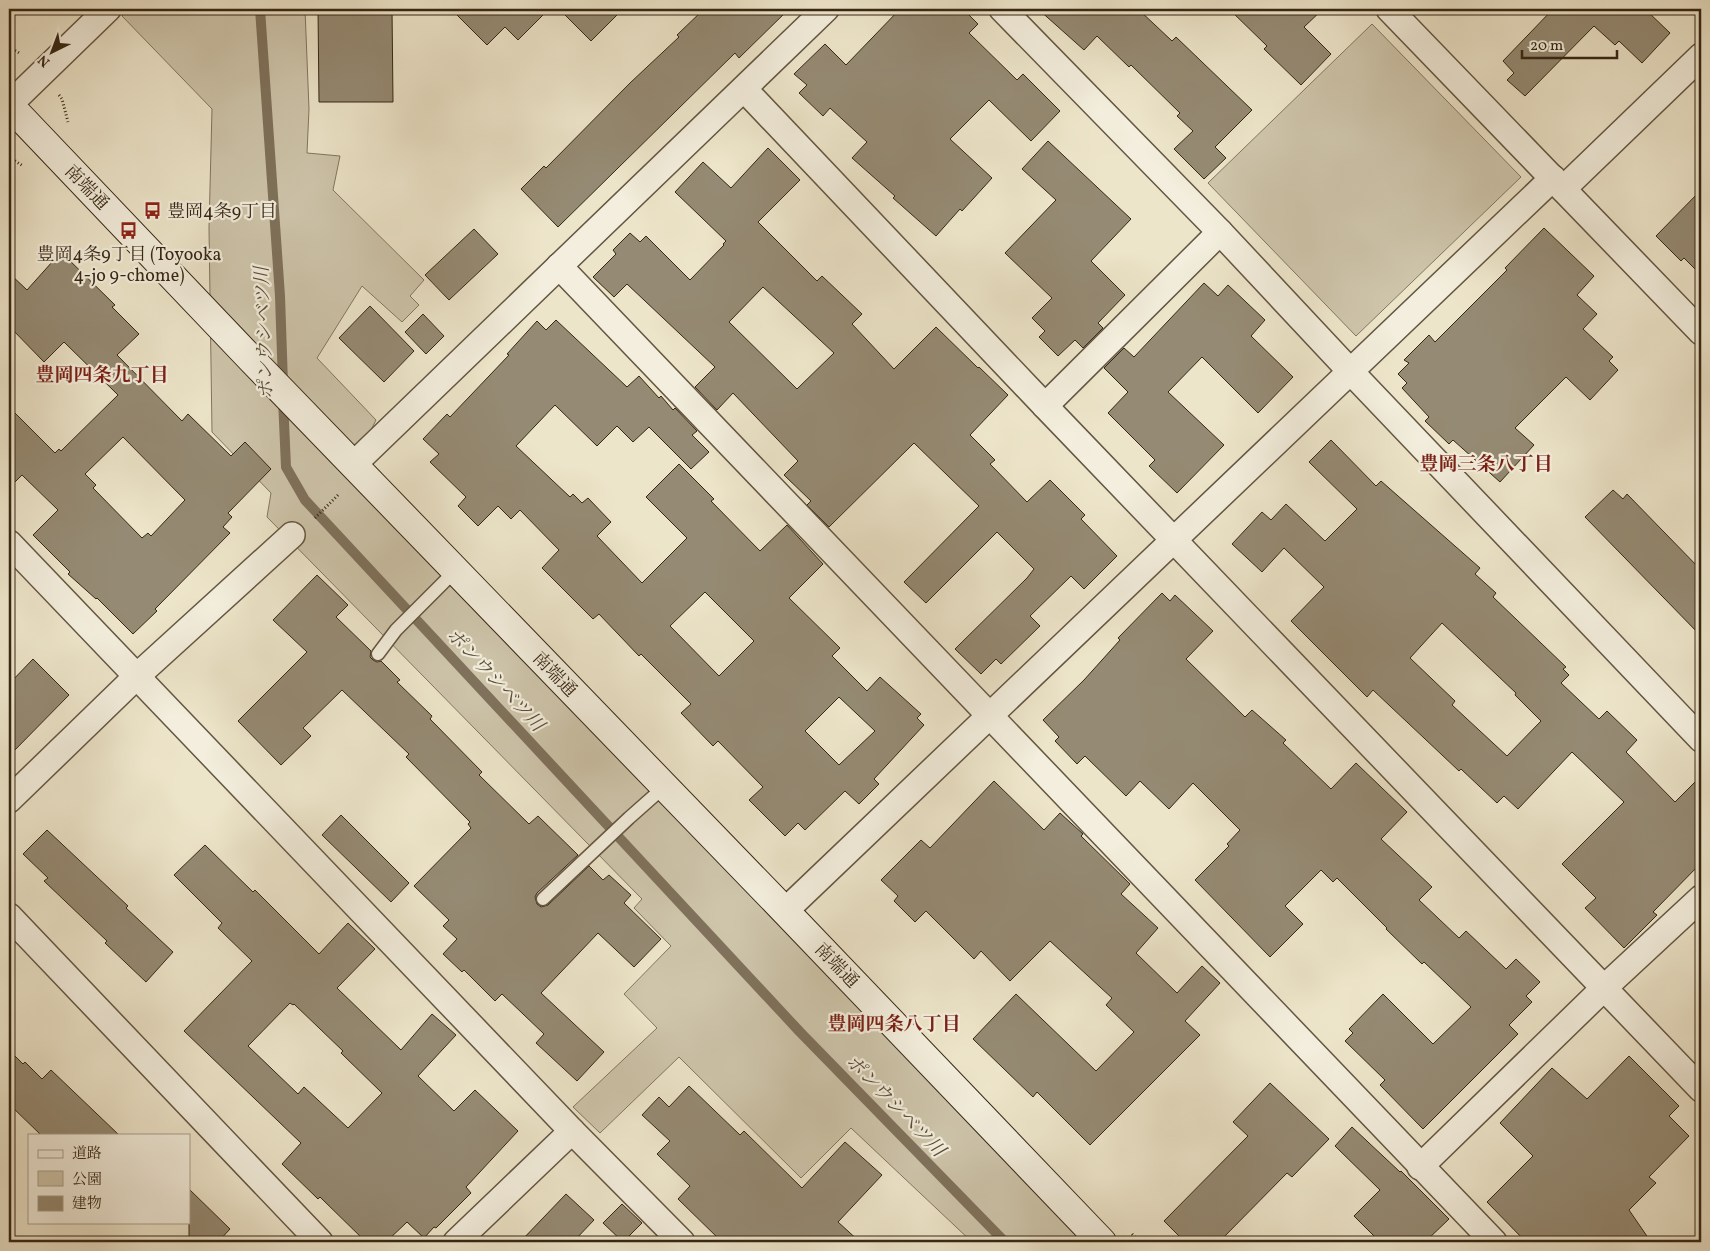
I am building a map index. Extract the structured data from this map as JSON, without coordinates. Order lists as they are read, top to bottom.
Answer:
{
  "streets": {
    "main road": ["南端通"]
  },
  "districts": ["豊岡四条九丁目", "豊岡三条八丁目", "豊岡四条八丁目"],
  "water": ["ポンウシベツ川"],
  "places": {
    "bus stop": ["豊岡4条9丁目", "豊岡4条9丁目 (Toyooka 4-jo 9-chome)"]
  },
  "legend": ["道路", "公園", "建物"],
  "scale_bar": "20 m",
  "north": "bottom left"
}
